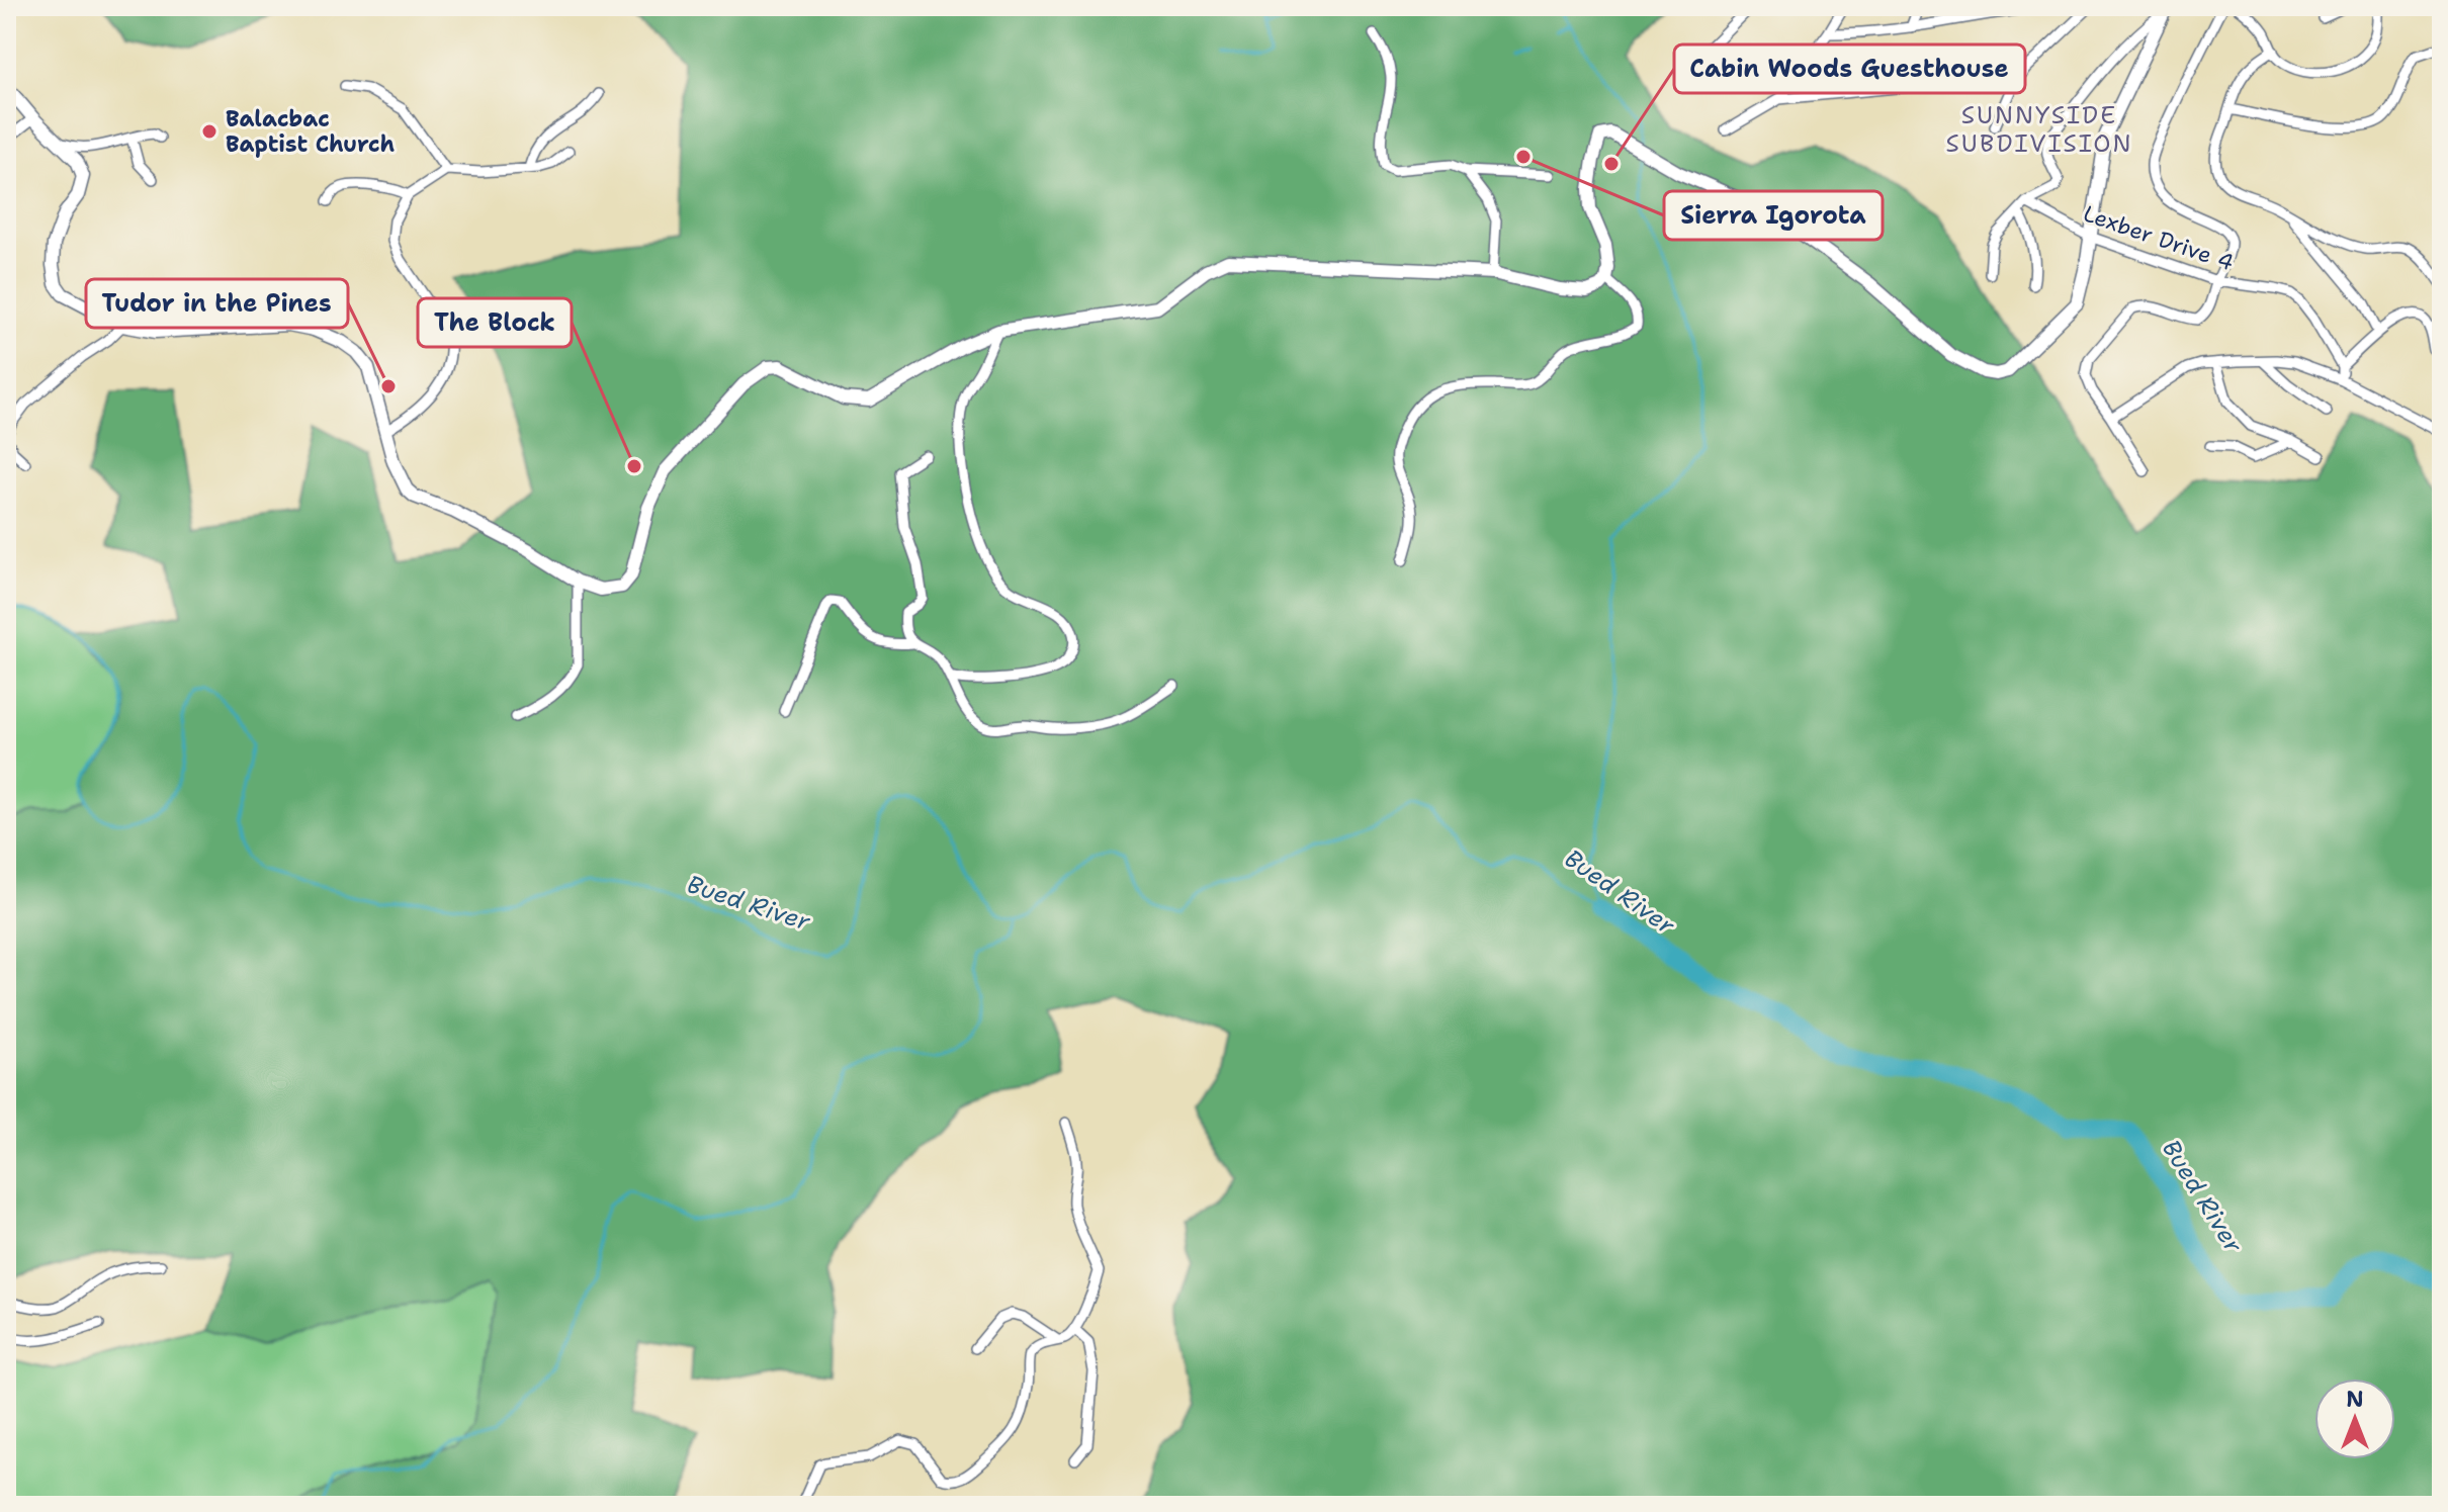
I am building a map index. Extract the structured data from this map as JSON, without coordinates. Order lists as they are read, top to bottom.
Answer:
{
  "streets": {
    "street": ["Lexber Drive 4"]
  },
  "districts": ["SUNNYSIDE SUBDIVISION"],
  "water": ["Bued River"],
  "places": [
    "Balacbac Baptist Church",
    "Sierra Igorota",
    "Cabin Woods Guesthouse",
    "Tudor in the Pines",
    "The Block"
  ],
  "north": "top"
}
